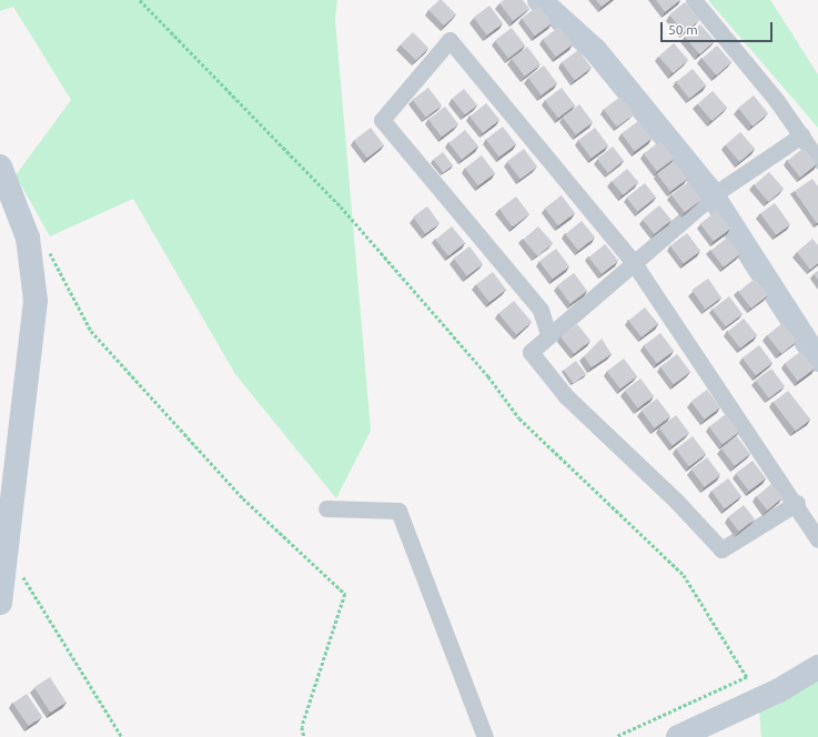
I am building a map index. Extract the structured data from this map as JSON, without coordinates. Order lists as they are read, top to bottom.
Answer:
{
  "scale_bar": "50 m"
}
